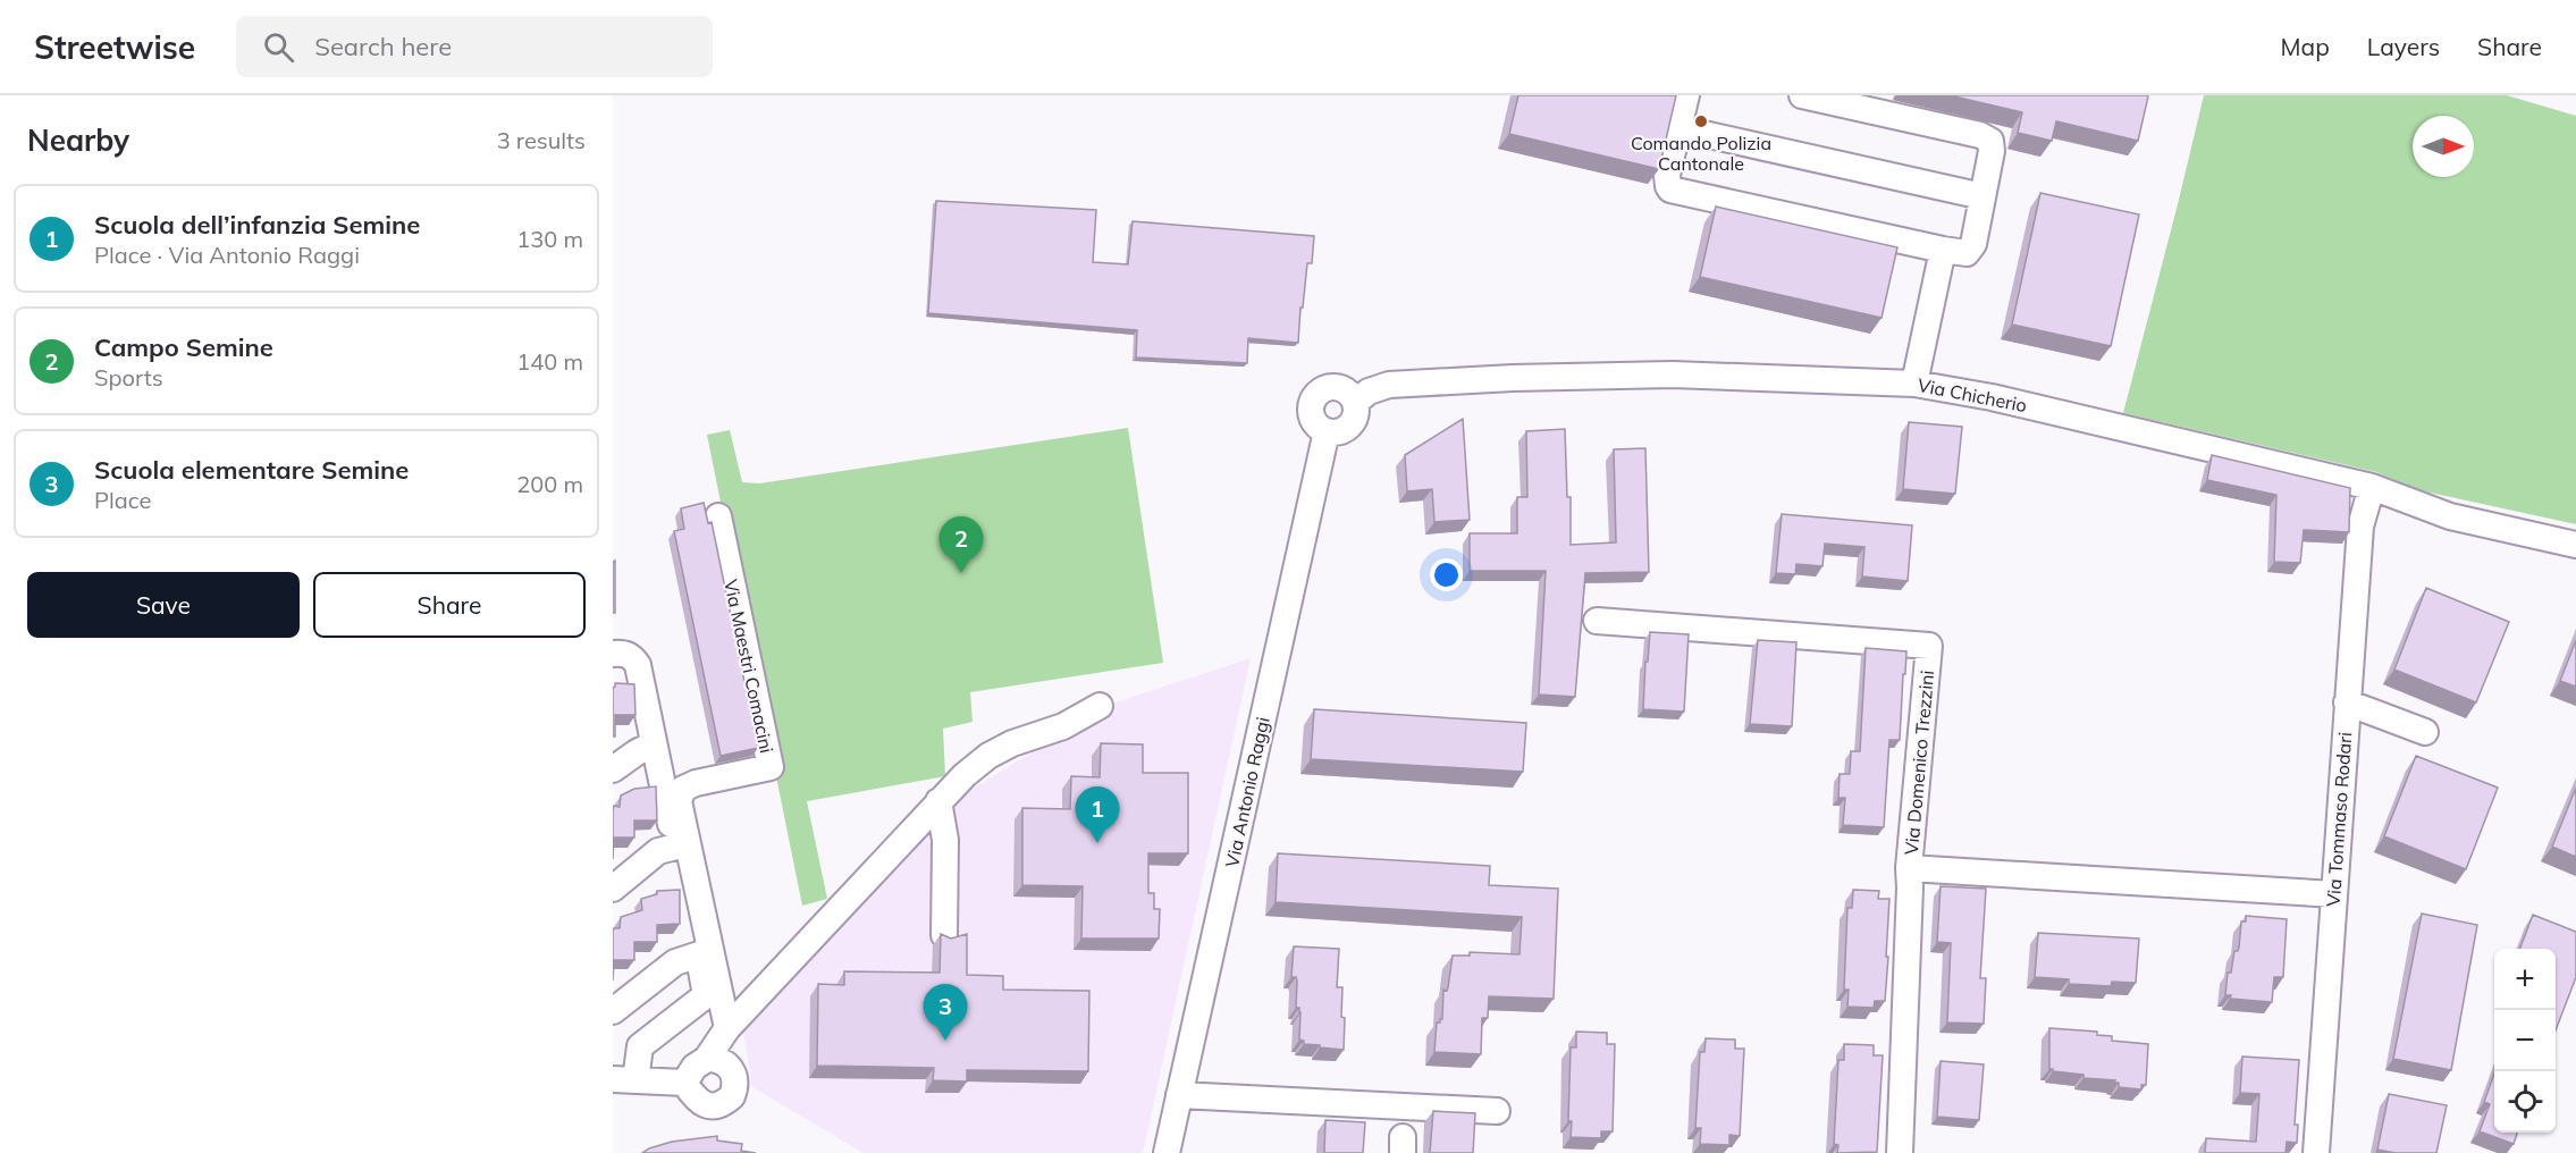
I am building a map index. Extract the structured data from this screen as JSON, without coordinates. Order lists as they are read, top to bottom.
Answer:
{
  "streets": {
    "street": [
      "Via Chicherio",
      "Via Maestri Comacini",
      "Via Domenico Trezzini",
      "Via Antonio Raggi",
      "Via Tommaso Rodari"
    ]
  },
  "crossings": [
    ["Via Chicherio", "Via Antonio Raggi"],
    ["Via Chicherio", "Via Tommaso Rodari"],
    ["Via Domenico Trezzini", "Via Tommaso Rodari"]
  ],
  "places": ["Comando Polizia Cantonale"],
  "north": "right",
  "page": {
    "header": "Streetwise",
    "search": "Search here",
    "nav": ["Map", "Layers", "Share"],
    "heading": ["Nearby", "3 results"],
    "list": [
      {
        "mark": "1",
        "name": "Scuola dell’infanzia Semine",
        "note": "Place · Via Antonio Raggi",
        "value": "130 m"
      },
      {
        "mark": "2",
        "name": "Campo Semine",
        "note": "Sports",
        "value": "140 m"
      },
      {
        "mark": "3",
        "name": "Scuola elementare Semine",
        "note": "Place",
        "value": "200 m"
      }
    ],
    "pins": ["2", "1", "3"],
    "buttons": ["Save", "Share"],
    "map_buttons": ["+", "−"]
  }
}
